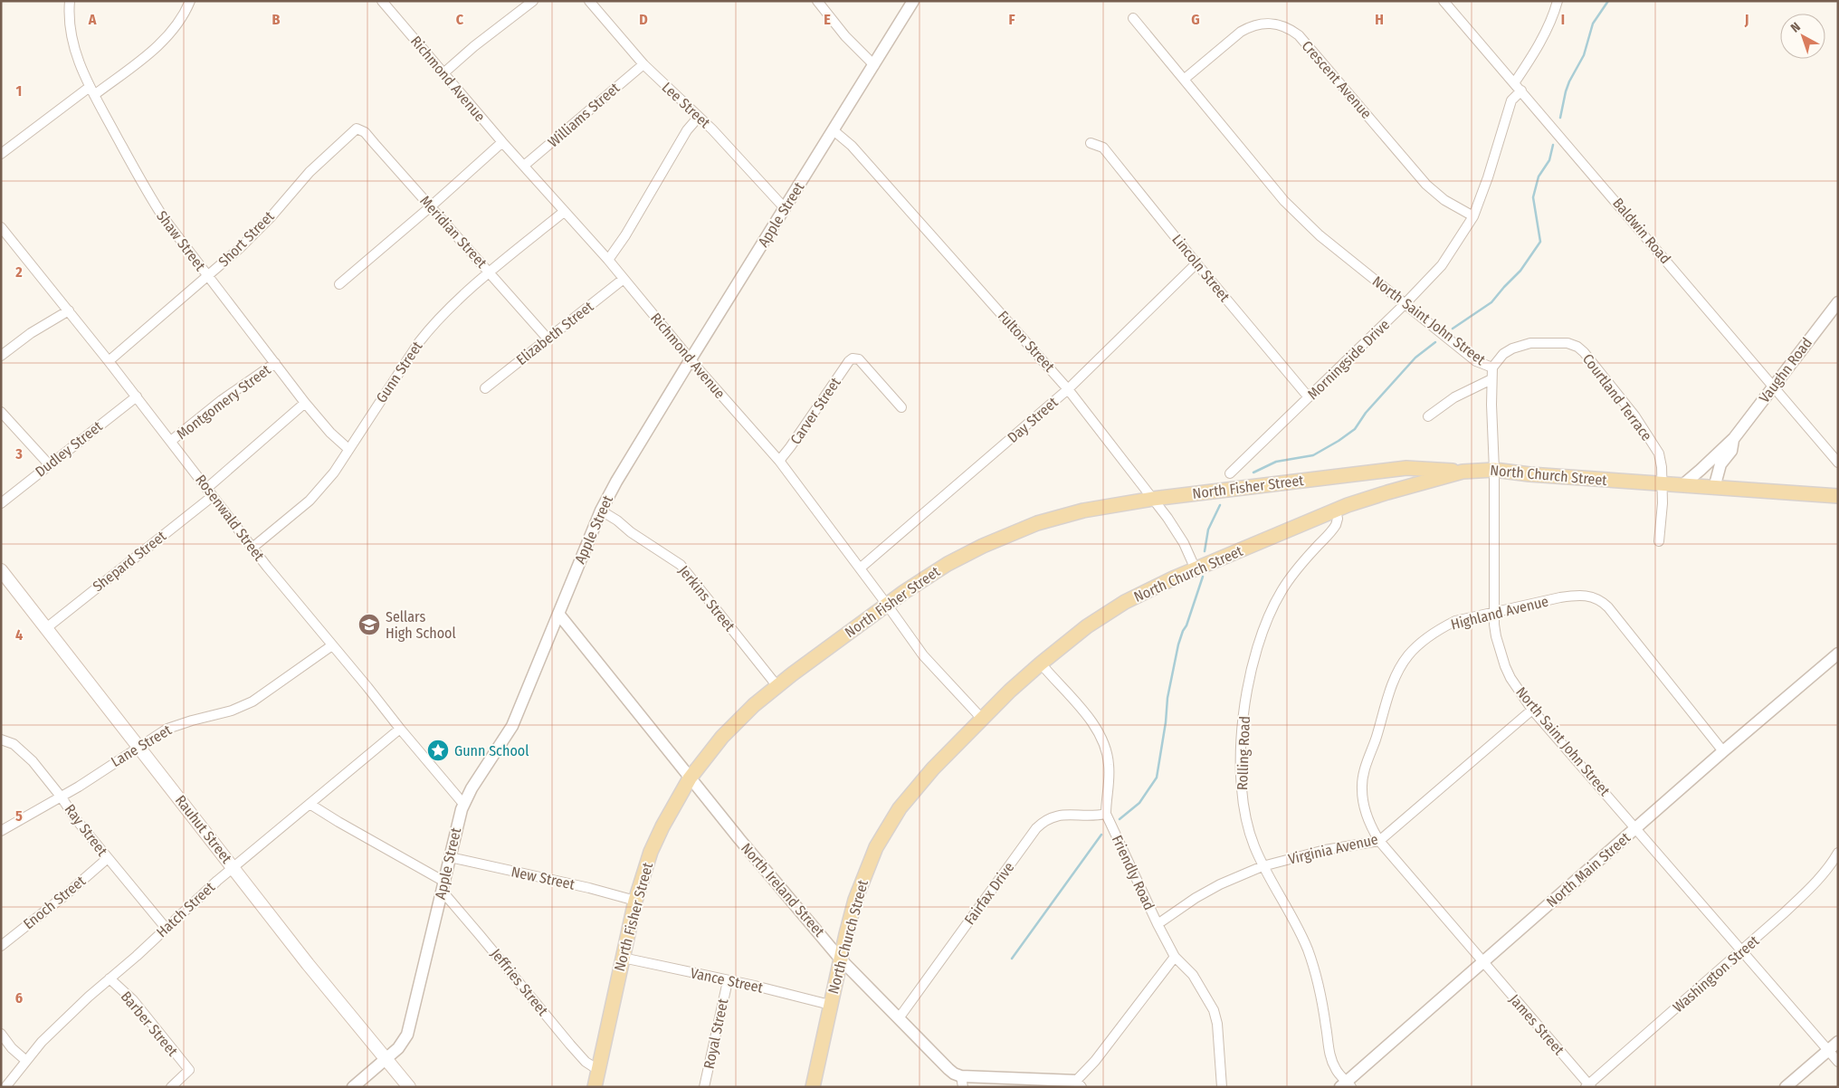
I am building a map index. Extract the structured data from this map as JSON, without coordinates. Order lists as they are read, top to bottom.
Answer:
{
  "streets": {
    "main road": ["North Church Street", "North Fisher Street", "Rauhut Street"],
    "street": [
      "Richmond Avenue",
      "Crescent Avenue",
      "Lee Street",
      "Williams Street",
      "Apple Street",
      "Baldwin Road",
      "Meridian Street",
      "Short Street",
      "Shaw Street",
      "Lincoln Street",
      "North Saint John Street",
      "Elizabeth Street",
      "Fulton Street",
      "Morningside Drive",
      "Vaughn Road",
      "Gunn Street",
      "Courtland Terrace",
      "Montgomery Street",
      "Carver Street",
      "Day Street",
      "Dudley Street",
      "Rosenwald Street",
      "Shepard Street",
      "Jerkins Street",
      "Highland Avenue",
      "Lane Street",
      "Rolling Road",
      "Ray Street",
      "Virginia Avenue",
      "North Main Street",
      "Friendly Road",
      "New Street",
      "North Ireland Street",
      "Fairfax Drive",
      "Enoch Street",
      "Hatch Street",
      "Washington Street",
      "Vance Street",
      "Jeffries Street",
      "Barber Street",
      "James Street",
      "Royal Street"
    ]
  },
  "crossings": [
    ["Richmond Avenue", "Williams Street"],
    ["Richmond Avenue", "Apple Street"],
    ["Richmond Avenue", "Elizabeth Street"],
    ["Richmond Avenue", "Gunn Street"],
    ["Richmond Avenue", "Carver Street"],
    ["Richmond Avenue", "Day Street"],
    ["Richmond Avenue", "North Church Street"],
    ["Richmond Avenue", "North Fisher Street"],
    ["Crescent Avenue", "North Saint John Street"],
    ["Crescent Avenue", "Morningside Drive"],
    ["Lee Street", "Williams Street"],
    ["Lee Street", "Apple Street"],
    ["Apple Street", "Fulton Street"],
    ["Apple Street", "Rosenwald Street"],
    ["Apple Street", "Jerkins Street"],
    ["Apple Street", "Rauhut Street"],
    ["Apple Street", "New Street"],
    ["Apple Street", "North Ireland Street"],
    ["Apple Street", "Jeffries Street"],
    ["Baldwin Road", "Morningside Drive"],
    ["Baldwin Road", "Vaughn Road"],
    ["Meridian Street", "Short Street"],
    ["Meridian Street", "Elizabeth Street"],
    ["Meridian Street", "Gunn Street"],
    ["Short Street", "Shaw Street"],
    ["Short Street", "Rosenwald Street"],
    ["Shaw Street", "Gunn Street"],
    ["Shaw Street", "Montgomery Street"],
    ["Shaw Street", "Shepard Street"],
    ["Lincoln Street", "Morningside Drive"],
    ["Lincoln Street", "Day Street"],
    ["North Saint John Street", "Morningside Drive"],
    ["North Saint John Street", "Courtland Terrace"],
    ["North Saint John Street", "North Church Street"],
    ["North Saint John Street", "Highland Avenue"],
    ["North Saint John Street", "Virginia Avenue"],
    ["North Saint John Street", "North Main Street"],
    ["North Saint John Street", "Washington Street"],
    ["Fulton Street", "Day Street"],
    ["Fulton Street", "North Church Street"],
    ["Fulton Street", "North Fisher Street"],
    ["Vaughn Road", "North Church Street"],
    ["Gunn Street", "Rosenwald Street"],
    ["Courtland Terrace", "North Church Street"],
    ["Montgomery Street", "Rosenwald Street"],
    ["Dudley Street", "Rosenwald Street"],
    ["North Church Street", "North Fisher Street"],
    ["North Church Street", "Rolling Road"],
    ["North Church Street", "Friendly Road"],
    ["North Church Street", "North Ireland Street"],
    ["North Church Street", "Vance Street"],
    ["North Fisher Street", "Jerkins Street"],
    ["North Fisher Street", "New Street"],
    ["North Fisher Street", "North Ireland Street"],
    ["North Fisher Street", "Vance Street"],
    ["North Fisher Street", "Jeffries Street"],
    ["Rosenwald Street", "Shepard Street"],
    ["Rosenwald Street", "Lane Street"],
    ["Rosenwald Street", "Hatch Street"],
    ["Shepard Street", "Rauhut Street"],
    ["Highland Avenue", "Virginia Avenue"],
    ["Highland Avenue", "North Main Street"],
    ["Highland Avenue", "James Street"],
    ["Lane Street", "Rauhut Street"],
    ["Lane Street", "Ray Street"],
    ["Rolling Road", "Virginia Avenue"],
    ["Rolling Road", "North Main Street"],
    ["Rauhut Street", "Hatch Street"],
    ["Ray Street", "Enoch Street"],
    ["Ray Street", "Hatch Street"],
    ["Virginia Avenue", "Friendly Road"],
    ["North Main Street", "James Street"],
    ["Friendly Road", "Fairfax Drive"],
    ["North Ireland Street", "Fairfax Drive"],
    ["Hatch Street", "Jeffries Street"],
    ["Hatch Street", "Barber Street"],
    ["Washington Street", "James Street"],
    ["Vance Street", "Royal Street"]
  ],
  "places": {
    "school or university": ["Sellars High School"],
    "place": ["Gunn School"]
  },
  "north": "top left",
  "grid": {
    "columns": [
      "A",
      "B",
      "C",
      "D",
      "E",
      "F",
      "G",
      "H",
      "I",
      "J"
    ],
    "rows": [
      "1",
      "2",
      "3",
      "4",
      "5",
      "6"
    ]
  }
}
